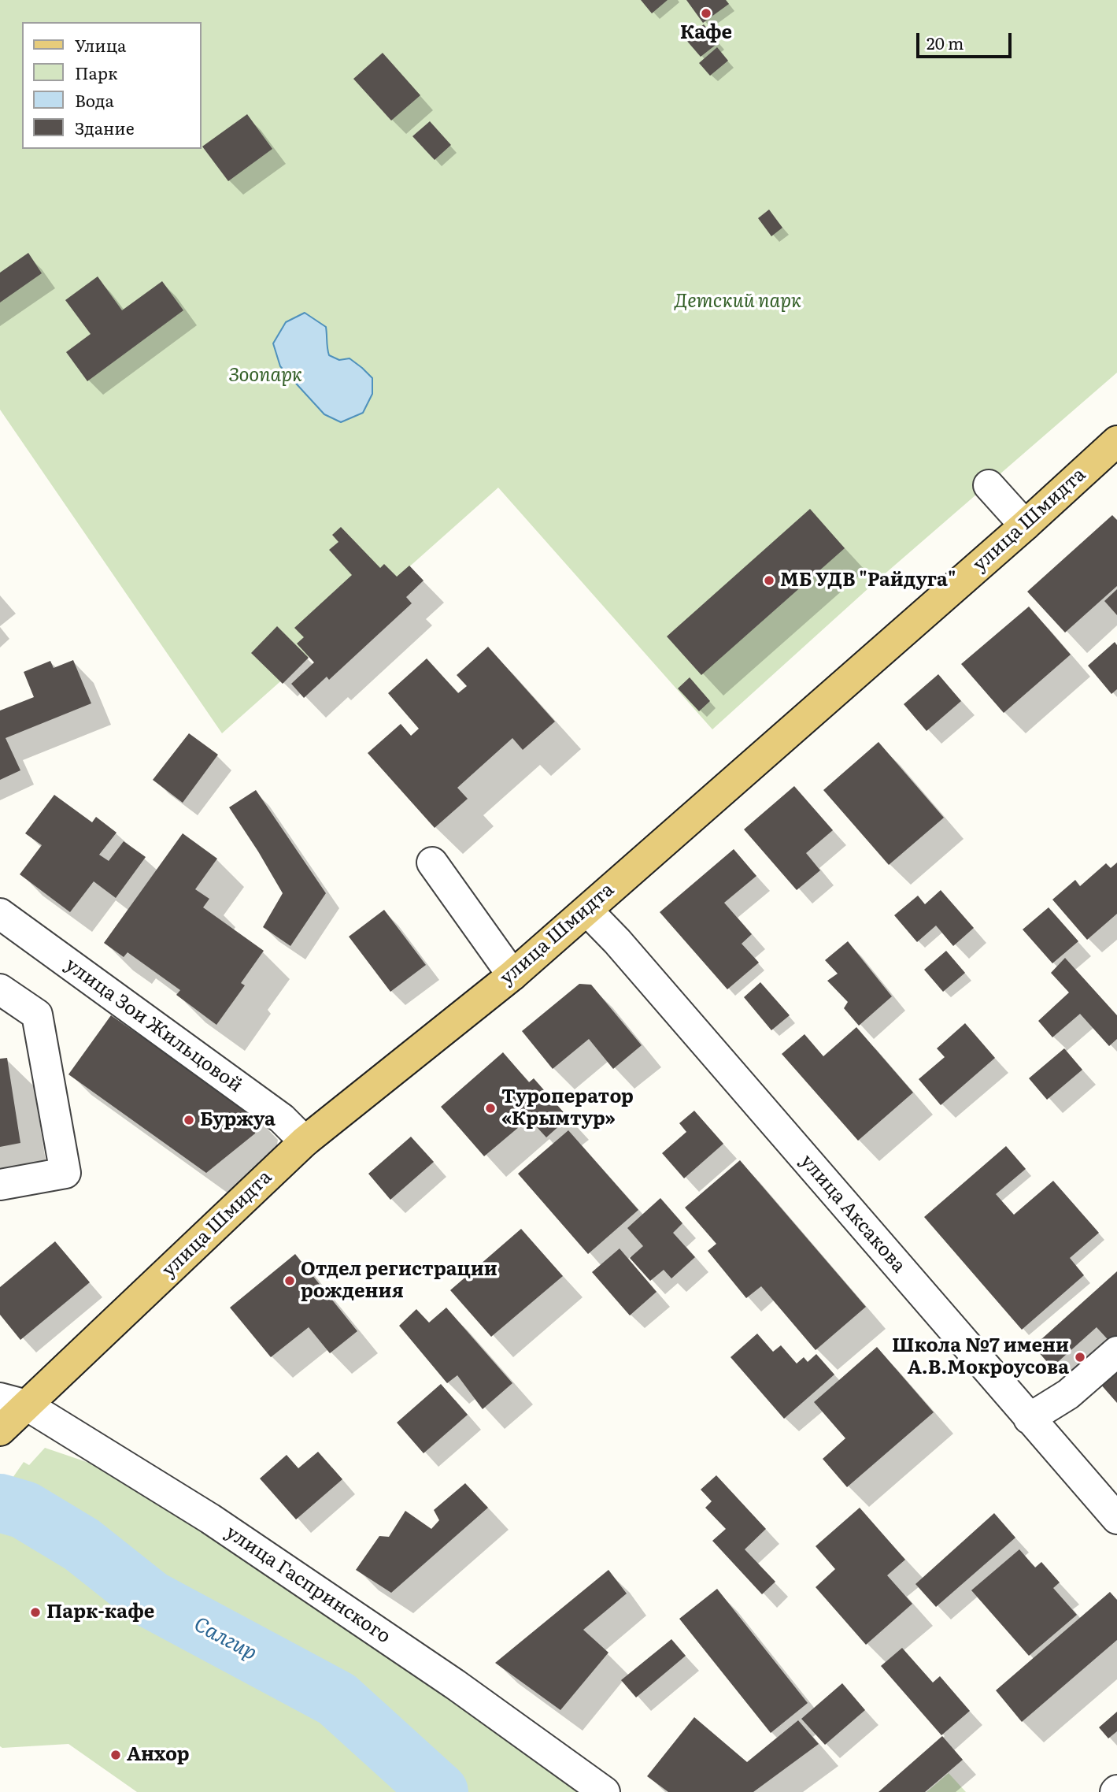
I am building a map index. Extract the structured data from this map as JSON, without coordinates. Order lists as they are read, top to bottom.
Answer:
{
  "streets": {
    "main road": ["улица Шмидта"],
    "street": ["улица Зои Жильцовой", "улица Аксакова", "улица Гаспринского"]
  },
  "crossings": [
    ["улица Шмидта", "улица Зои Жильцовой"],
    ["улица Шмидта", "улица Аксакова"],
    ["улица Шмидта", "улица Гаспринского"]
  ],
  "water": ["Салгир"],
  "parks": ["Детский парк", "Зоопарк"],
  "places": [
    "Кафе",
    "МБ УДВ \"Райдуга\"",
    "Туроператор «Крымтур»",
    "Буржуа",
    "Отдел регистрации рождения",
    "Школа №7 имени А.В.Мокроусова",
    "Парк-кафе",
    "Анхор"
  ],
  "legend": [
    "Улица",
    "Парк",
    "Вода",
    "Здание"
  ],
  "scale_bar": "20 m"
}
